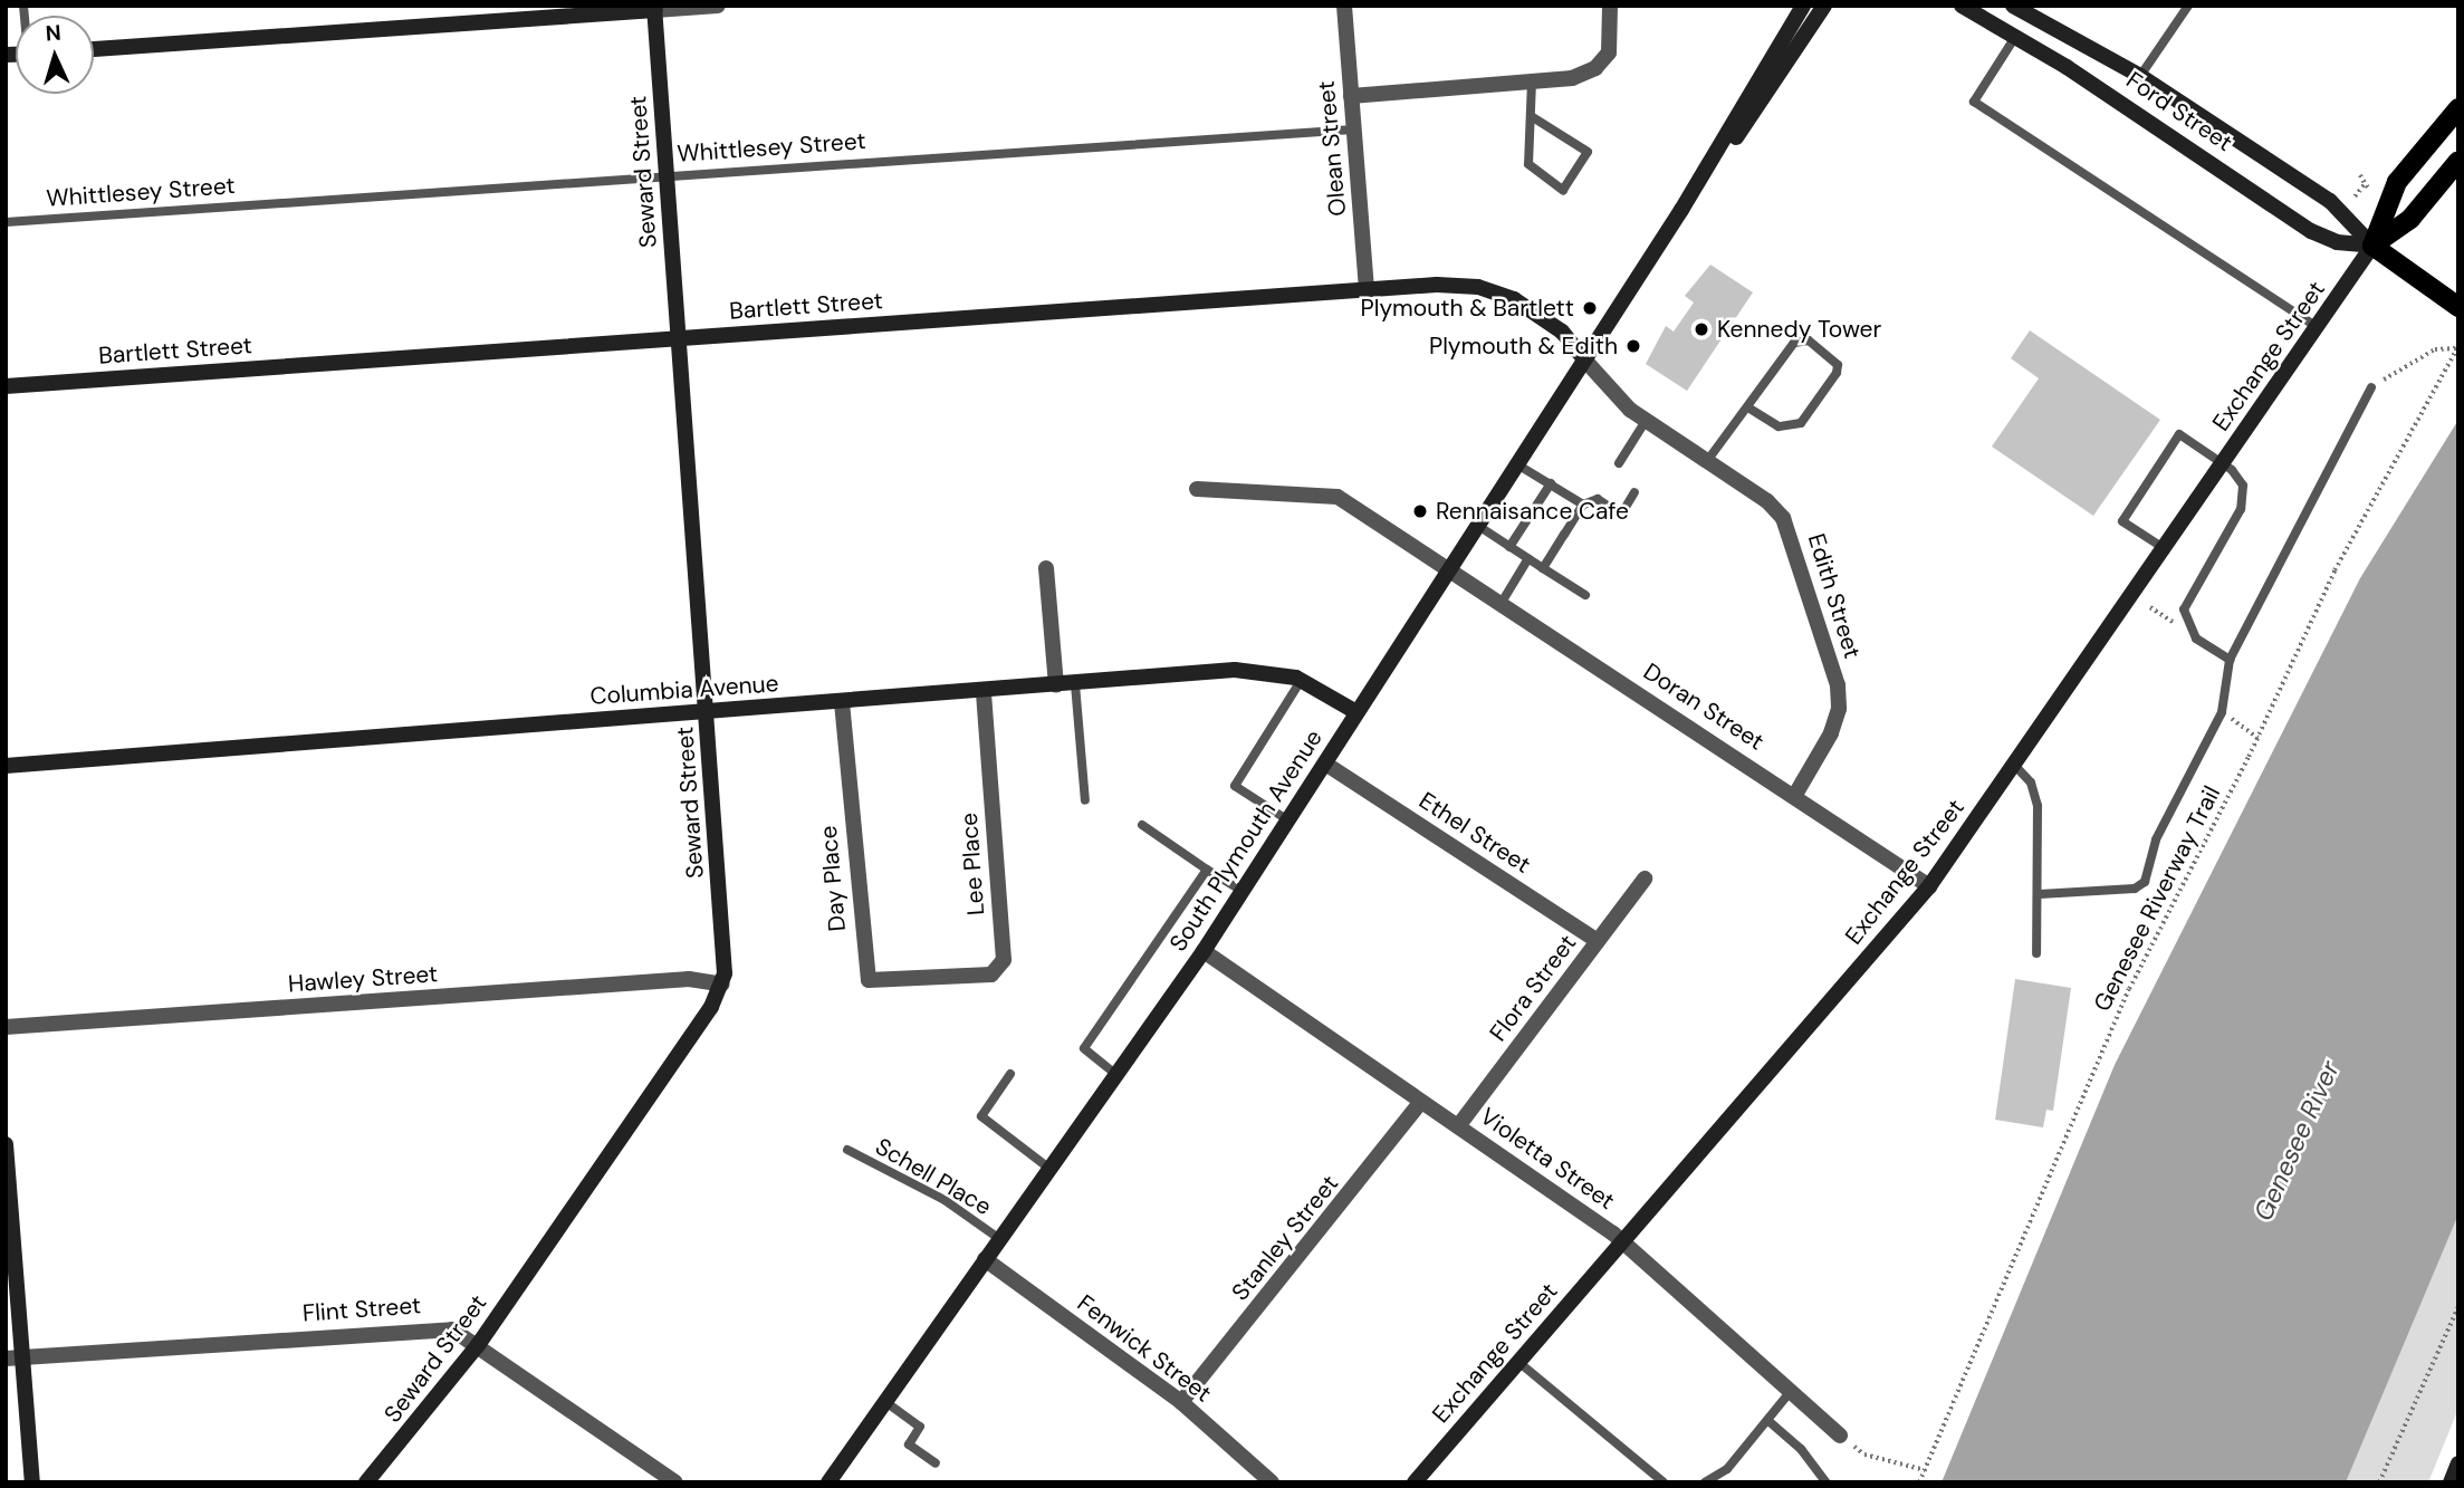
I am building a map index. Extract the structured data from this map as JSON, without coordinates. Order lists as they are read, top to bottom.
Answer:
{
  "streets": {
    "main road": ["Ford Street"],
    "street": [
      "Olean Street",
      "Seward Street",
      "Bartlett Street",
      "Exchange Street",
      "Edith Street",
      "Columbia Avenue",
      "Doran Street",
      "Ethel Street",
      "South Plymouth Avenue",
      "Lee Place",
      "Day Place",
      "Hawley Street",
      "Flora Street",
      "Violetta Street",
      "Stanley Street",
      "Flint Street",
      "Fenwick Street"
    ],
    "lane": ["Whittlesey Street", "Schell Place"],
    "path": ["Genesee Riverway Trail"]
  },
  "crossings": [
    ["Ford Street", "Exchange Street"],
    ["Whittlesey Street", "Olean Street"],
    ["Whittlesey Street", "Seward Street"],
    ["Olean Street", "Bartlett Street"],
    ["Seward Street", "Bartlett Street"],
    ["Seward Street", "Columbia Avenue"],
    ["Seward Street", "Hawley Street"],
    ["Seward Street", "Flint Street"],
    ["Bartlett Street", "Edith Street"],
    ["Bartlett Street", "South Plymouth Avenue"],
    ["Exchange Street", "Doran Street"],
    ["Exchange Street", "Violetta Street"],
    ["Edith Street", "Doran Street"],
    ["Edith Street", "South Plymouth Avenue"],
    ["Columbia Avenue", "South Plymouth Avenue"],
    ["Columbia Avenue", "Lee Place"],
    ["Columbia Avenue", "Day Place"],
    ["Doran Street", "South Plymouth Avenue"],
    ["Ethel Street", "South Plymouth Avenue"],
    ["Ethel Street", "Flora Street"],
    ["South Plymouth Avenue", "Violetta Street"],
    ["South Plymouth Avenue", "Schell Place"],
    ["South Plymouth Avenue", "Fenwick Street"],
    ["Lee Place", "Day Place"],
    ["Flora Street", "Violetta Street"],
    ["Violetta Street", "Stanley Street"],
    ["Stanley Street", "Fenwick Street"]
  ],
  "water": ["Genesee River"],
  "places": [
    "Plymouth & Bartlett",
    "Kennedy Tower",
    "Plymouth & Edith",
    "Rennaisance Cafe"
  ],
  "north": "top"
}
